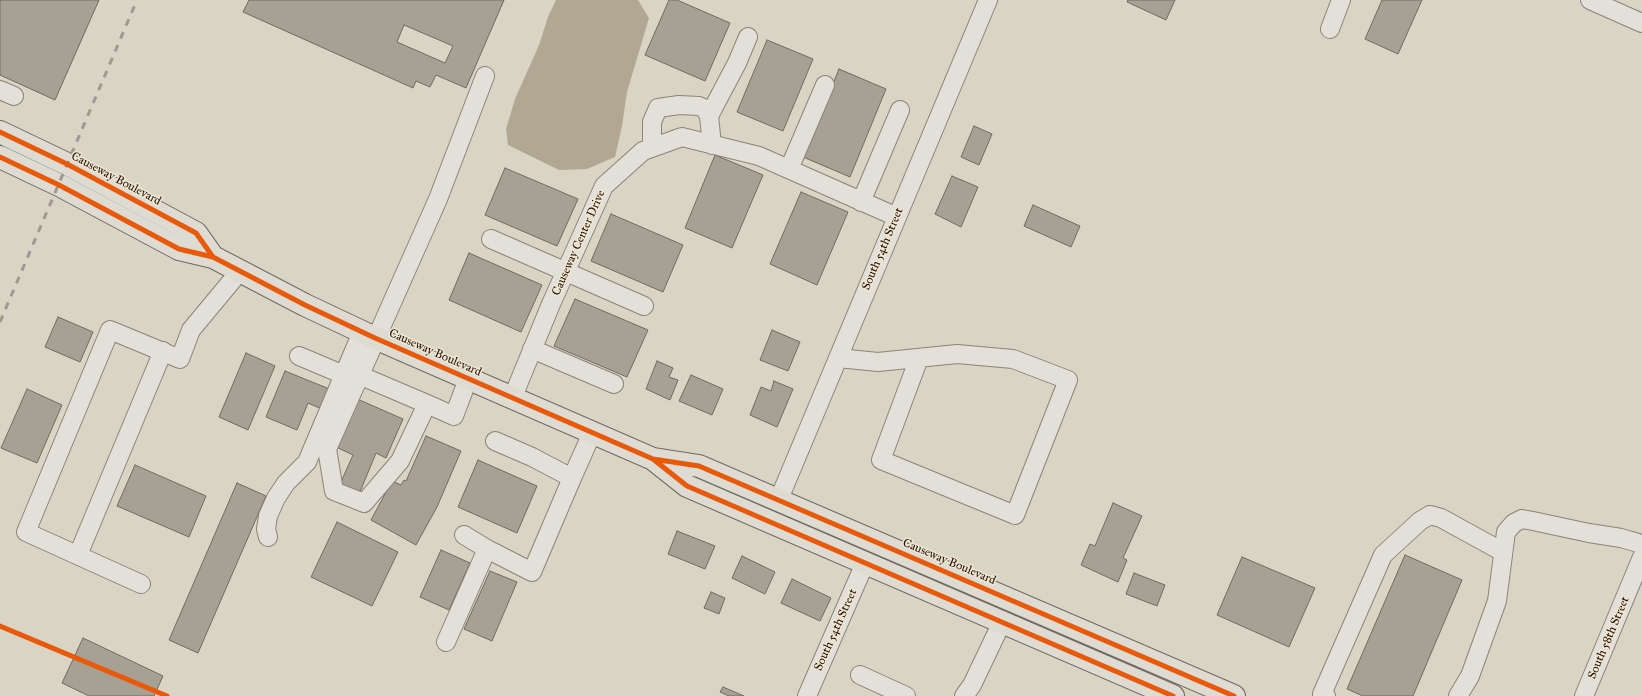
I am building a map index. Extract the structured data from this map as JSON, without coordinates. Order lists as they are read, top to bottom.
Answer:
{
  "streets": {
    "main road": ["Causeway Boulevard"],
    "street": ["Causeway Center Drive", "South 54th Street", "South 58th Street"]
  },
  "crossings": [
    ["Causeway Boulevard", "Causeway Center Drive"],
    ["Causeway Boulevard", "South 54th Street"],
    ["Causeway Center Drive", "South 54th Street"]
  ]
}
